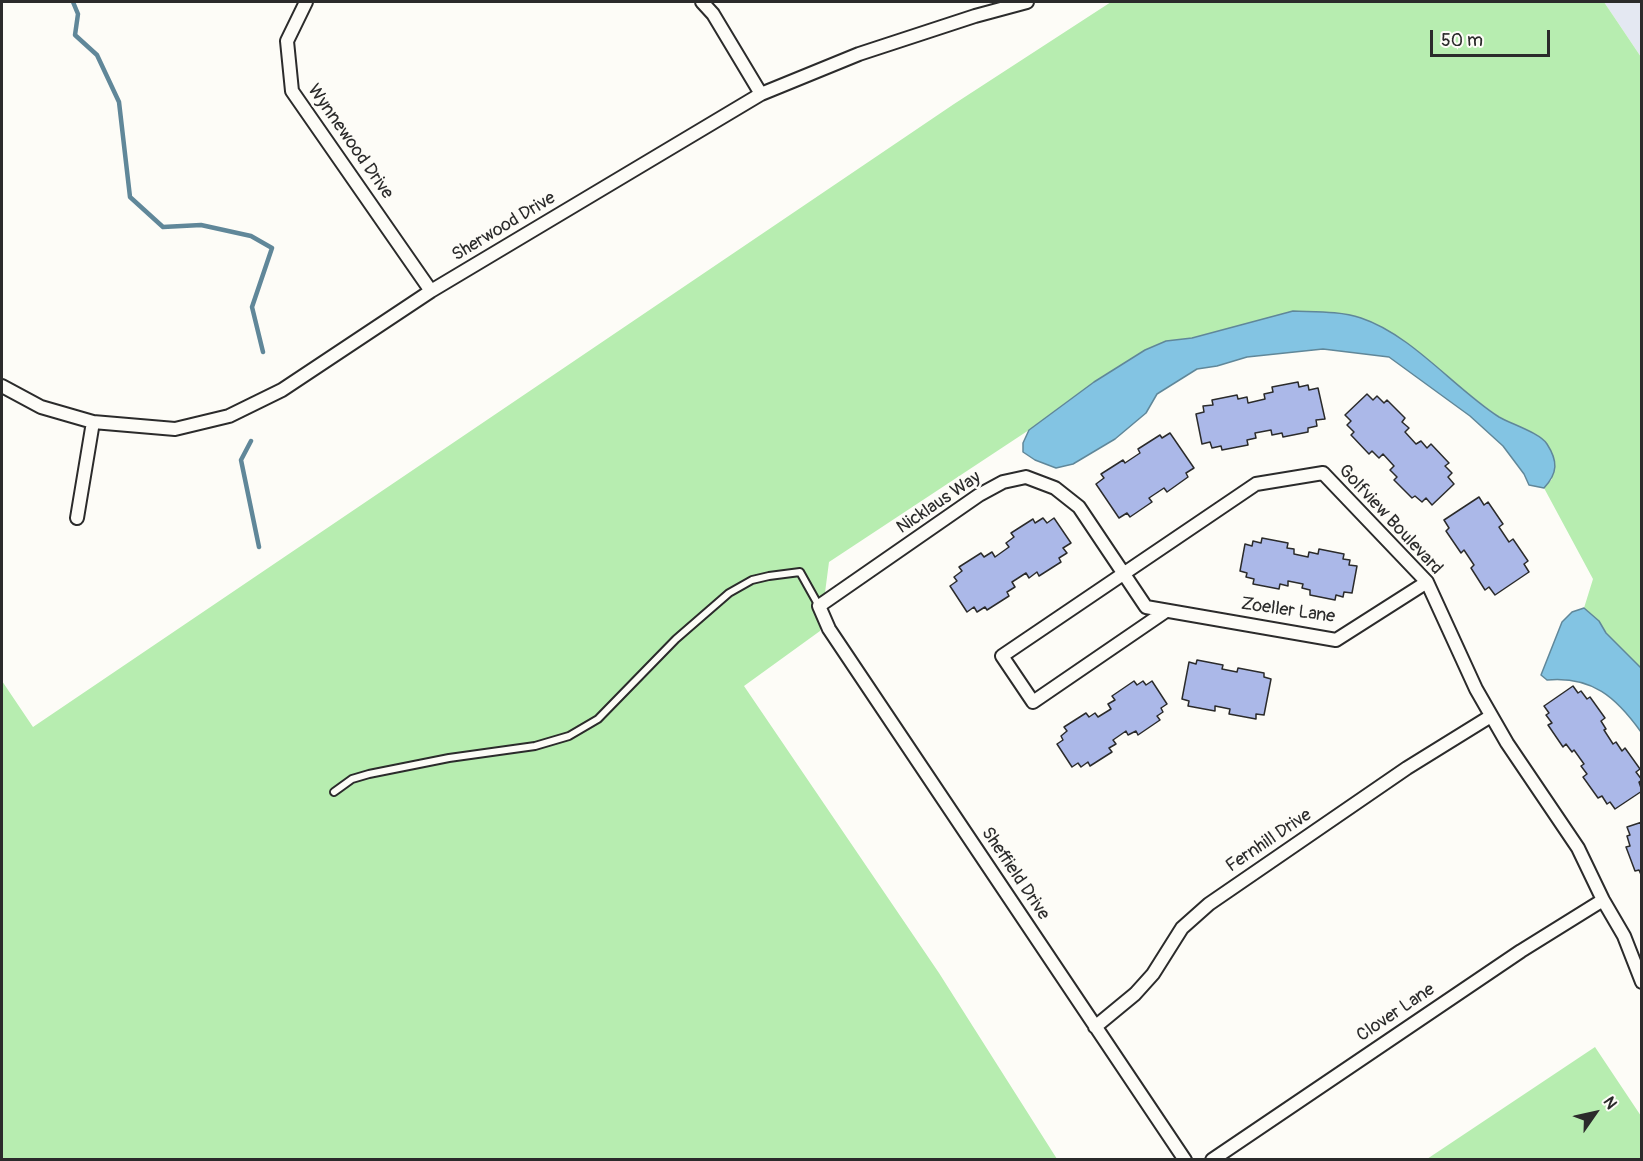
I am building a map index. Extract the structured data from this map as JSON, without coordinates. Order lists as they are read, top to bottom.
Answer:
{
  "streets": {
    "street": [
      "Wynnewood Drive",
      "Sherwood Drive",
      "Nicklaus Way",
      "Golfview Boulevard",
      "Zoeller Lane",
      "Fernhill Drive",
      "Sheffield Drive",
      "Clover Lane"
    ]
  },
  "crossings": [
    ["Wynnewood Drive", "Sherwood Drive"],
    ["Nicklaus Way", "Golfview Boulevard"],
    ["Nicklaus Way", "Zoeller Lane"],
    ["Nicklaus Way", "Sheffield Drive"],
    ["Golfview Boulevard", "Zoeller Lane"],
    ["Golfview Boulevard", "Fernhill Drive"],
    ["Golfview Boulevard", "Clover Lane"],
    ["Fernhill Drive", "Sheffield Drive"]
  ],
  "scale_bar": "50 m",
  "north": "top right"
}
